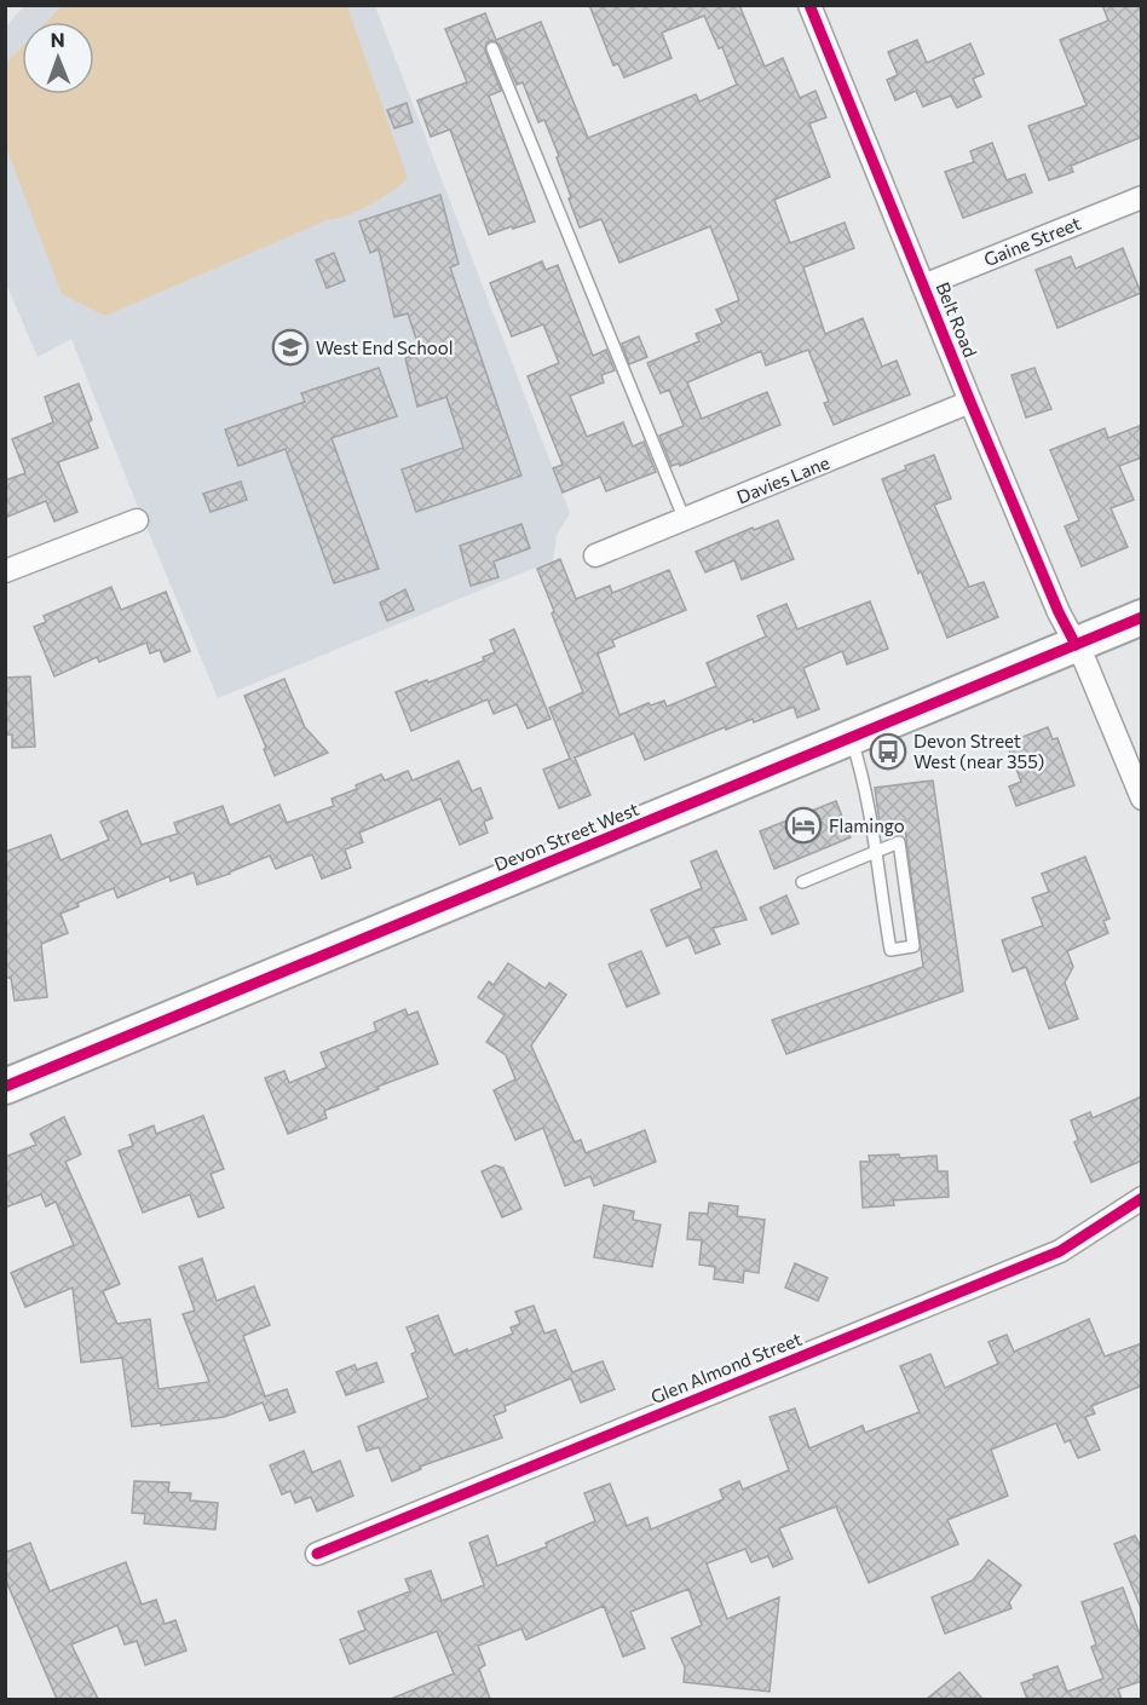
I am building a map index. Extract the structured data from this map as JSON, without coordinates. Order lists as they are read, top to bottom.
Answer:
{
  "streets": {
    "main road": ["Devon Street West"],
    "street": [
      "Gaine Street",
      "Belt Road",
      "Davies Lane",
      "Glen Almond Street"
    ]
  },
  "crossings": [
    ["Gaine Street", "Belt Road"],
    ["Belt Road", "Davies Lane"],
    ["Belt Road", "Devon Street West"]
  ],
  "places": {
    "school or university": ["West End School"],
    "bus stop": ["Devon Street West (near 355)"],
    "hotel": ["Flamingo"]
  },
  "north": "top"
}
